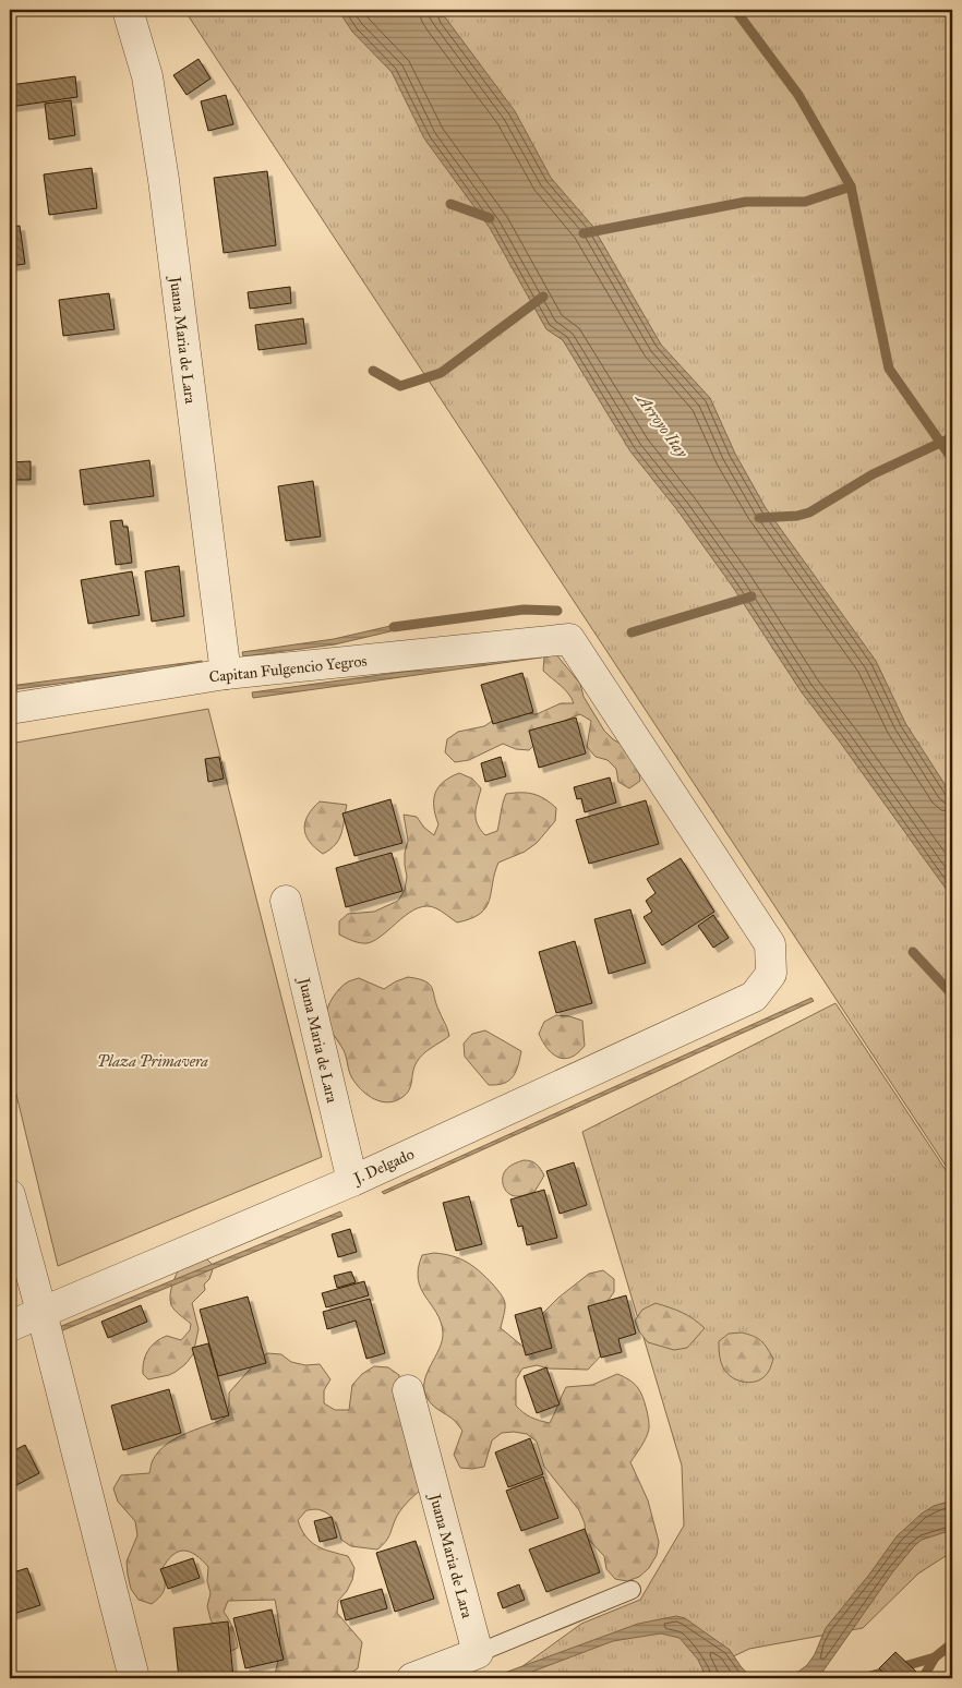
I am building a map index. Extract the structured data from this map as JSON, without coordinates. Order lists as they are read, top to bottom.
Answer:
{
  "streets": {
    "street": ["Juana Maria de Lara", "Capitan Fulgencio Yegros", "J. Delgado"]
  },
  "crossings": [
    ["Juana Maria de Lara", "Capitan Fulgencio Yegros"],
    ["Juana Maria de Lara", "J. Delgado"],
    ["Capitan Fulgencio Yegros", "J. Delgado"]
  ],
  "water": ["Arroyo Itay"],
  "parks": ["Plaza Primavera"]
}
